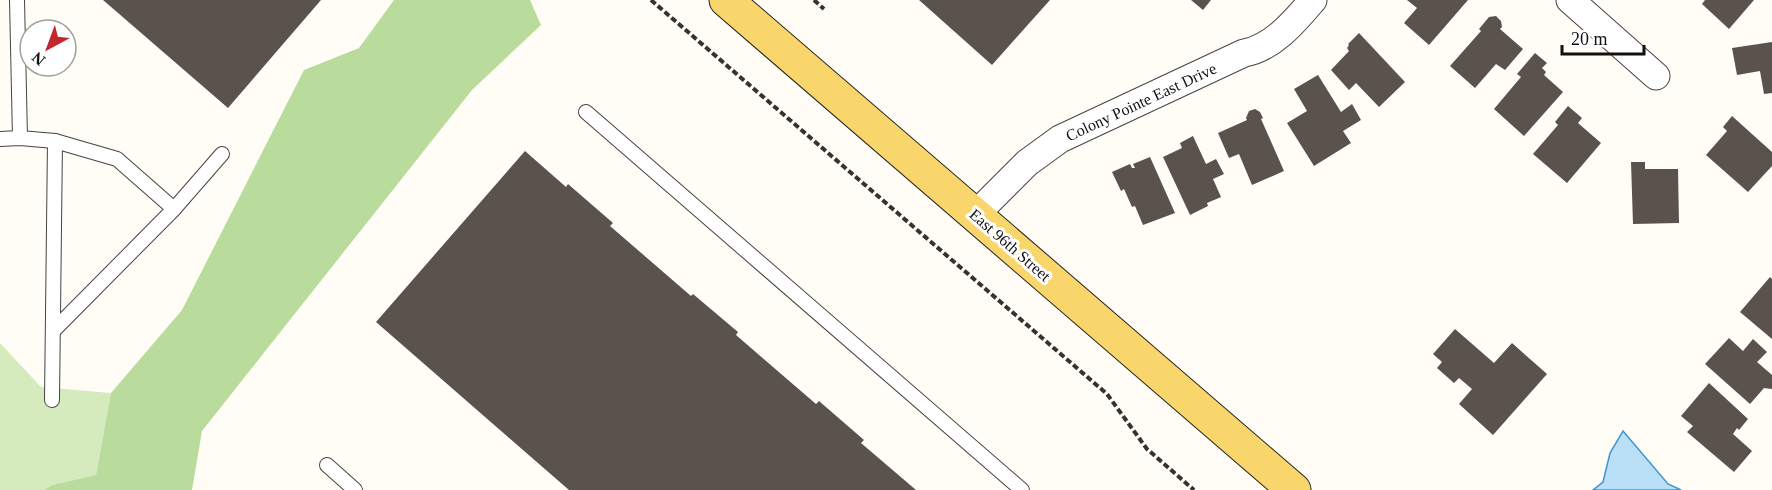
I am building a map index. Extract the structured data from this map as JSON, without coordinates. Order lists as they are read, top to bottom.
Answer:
{
  "streets": {
    "main road": ["East 96th Street"],
    "street": ["Colony Pointe East Drive"]
  },
  "crossings": [
    ["Colony Pointe East Drive", "East 96th Street"]
  ],
  "scale_bar": "20 m",
  "north": "bottom left"
}
